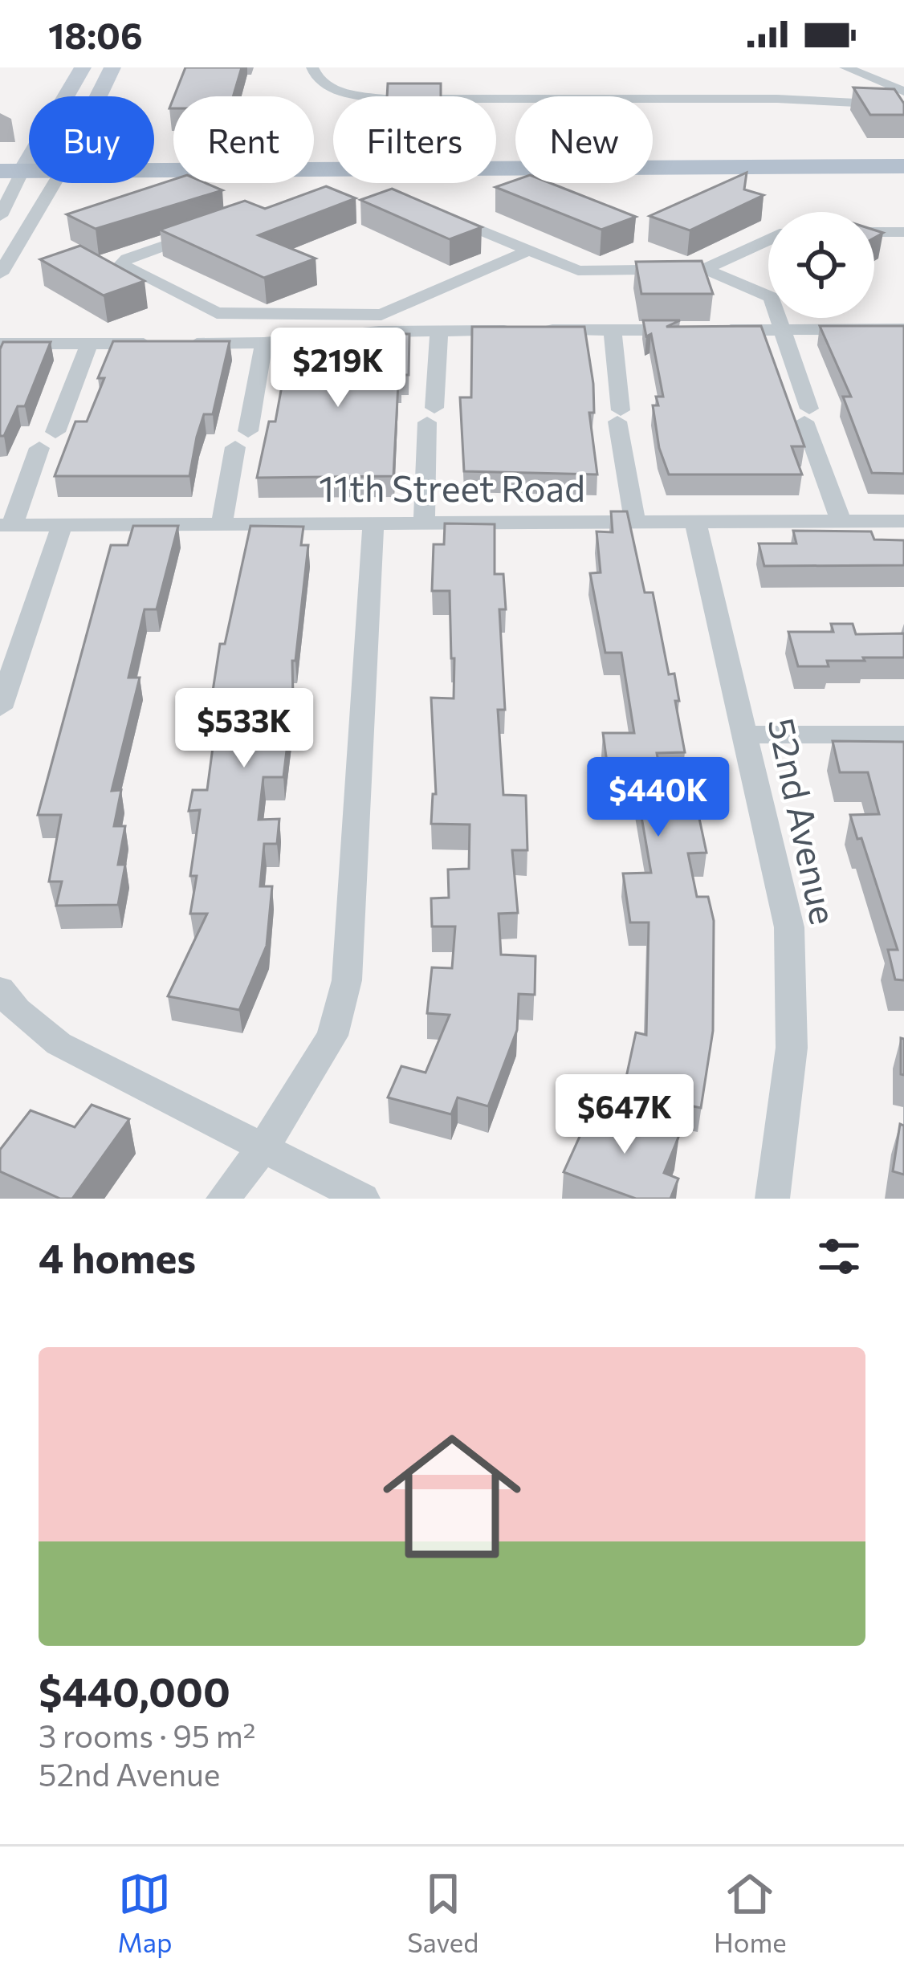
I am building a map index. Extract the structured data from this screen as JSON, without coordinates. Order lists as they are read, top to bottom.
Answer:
{
  "streets": {
    "street": ["11th Street Road", "52nd Avenue"]
  },
  "crossings": [
    ["11th Street Road", "52nd Avenue"]
  ],
  "page": {
    "status": "18:06",
    "chip": [
      "Buy",
      "Rent",
      "Filters",
      "New"
    ],
    "price": [
      "$219K",
      "$533K",
      "$440K",
      "$647K"
    ],
    "heading": "4 homes",
    "list": [
      {
        "name": "$440,000",
        "note": "3 rooms · 95 m² · 52nd Avenue"
      }
    ],
    "tabs": ["Map", "Saved", "Home"]
  }
}
